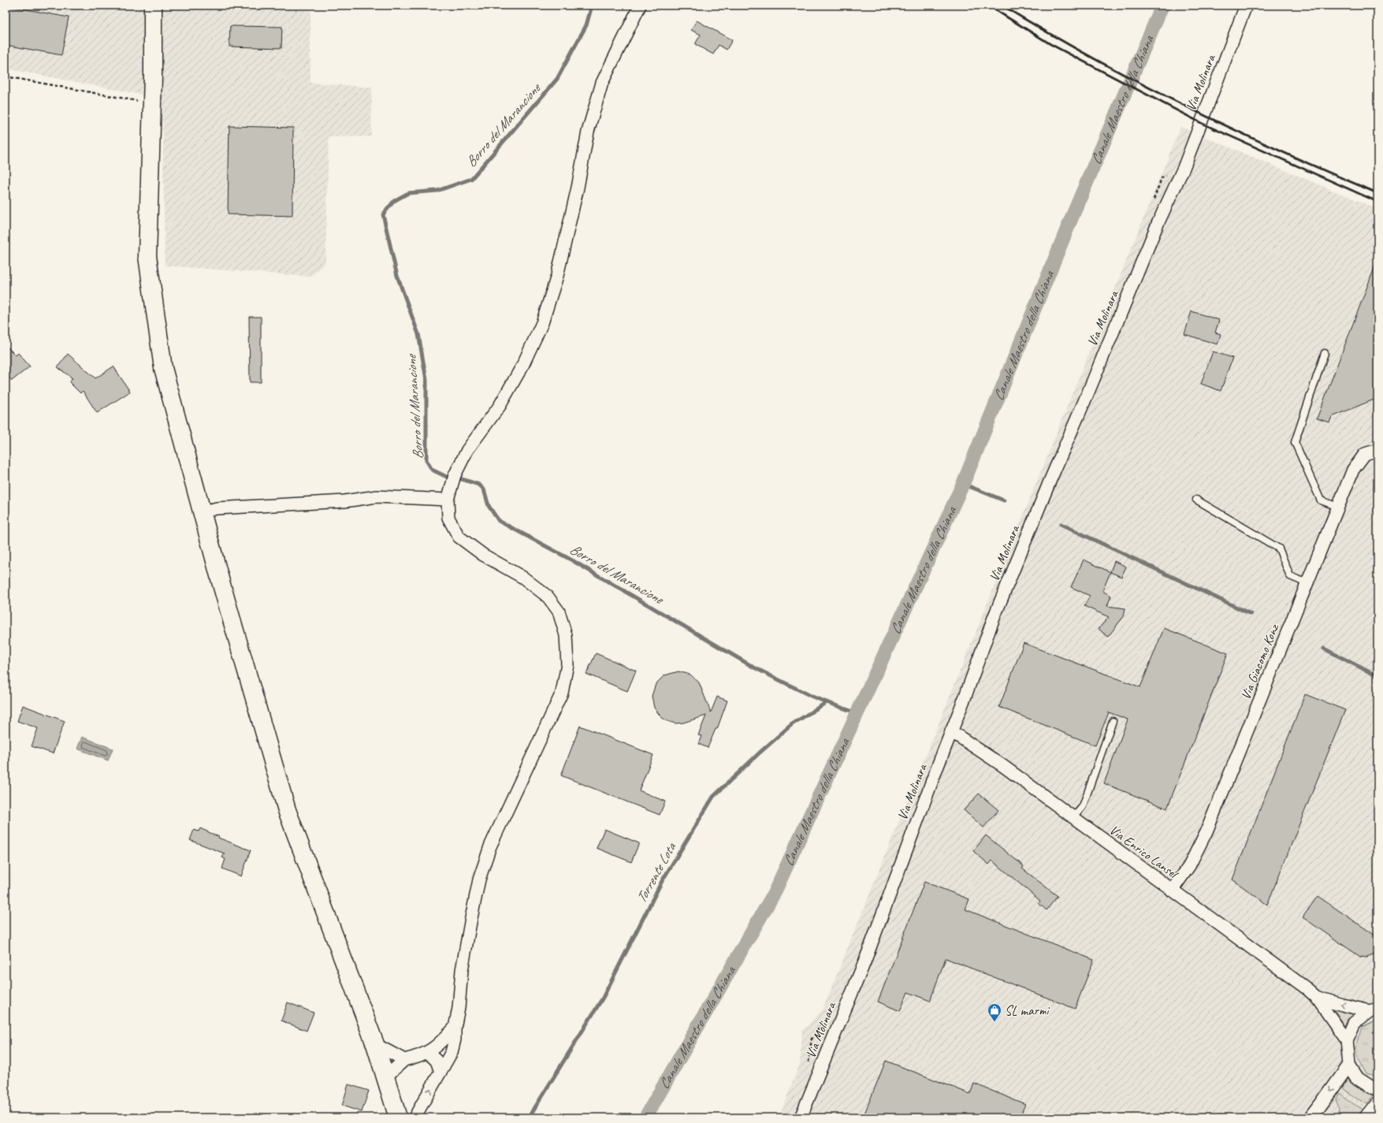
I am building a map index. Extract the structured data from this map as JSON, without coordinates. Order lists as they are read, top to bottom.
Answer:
{
  "streets": {
    "street": ["Via Molinara", "Via Giacomo Konz", "Via Enrico Lansel"]
  },
  "crossings": [
    ["Via Molinara", "Via Enrico Lansel"],
    ["Via Giacomo Konz", "Via Enrico Lansel"]
  ],
  "water": ["Canale Maestro della Chiana", "Borro del Marancione", "Torrente Lota"],
  "places": {
    "shop": ["SL marmi"]
  }
}
